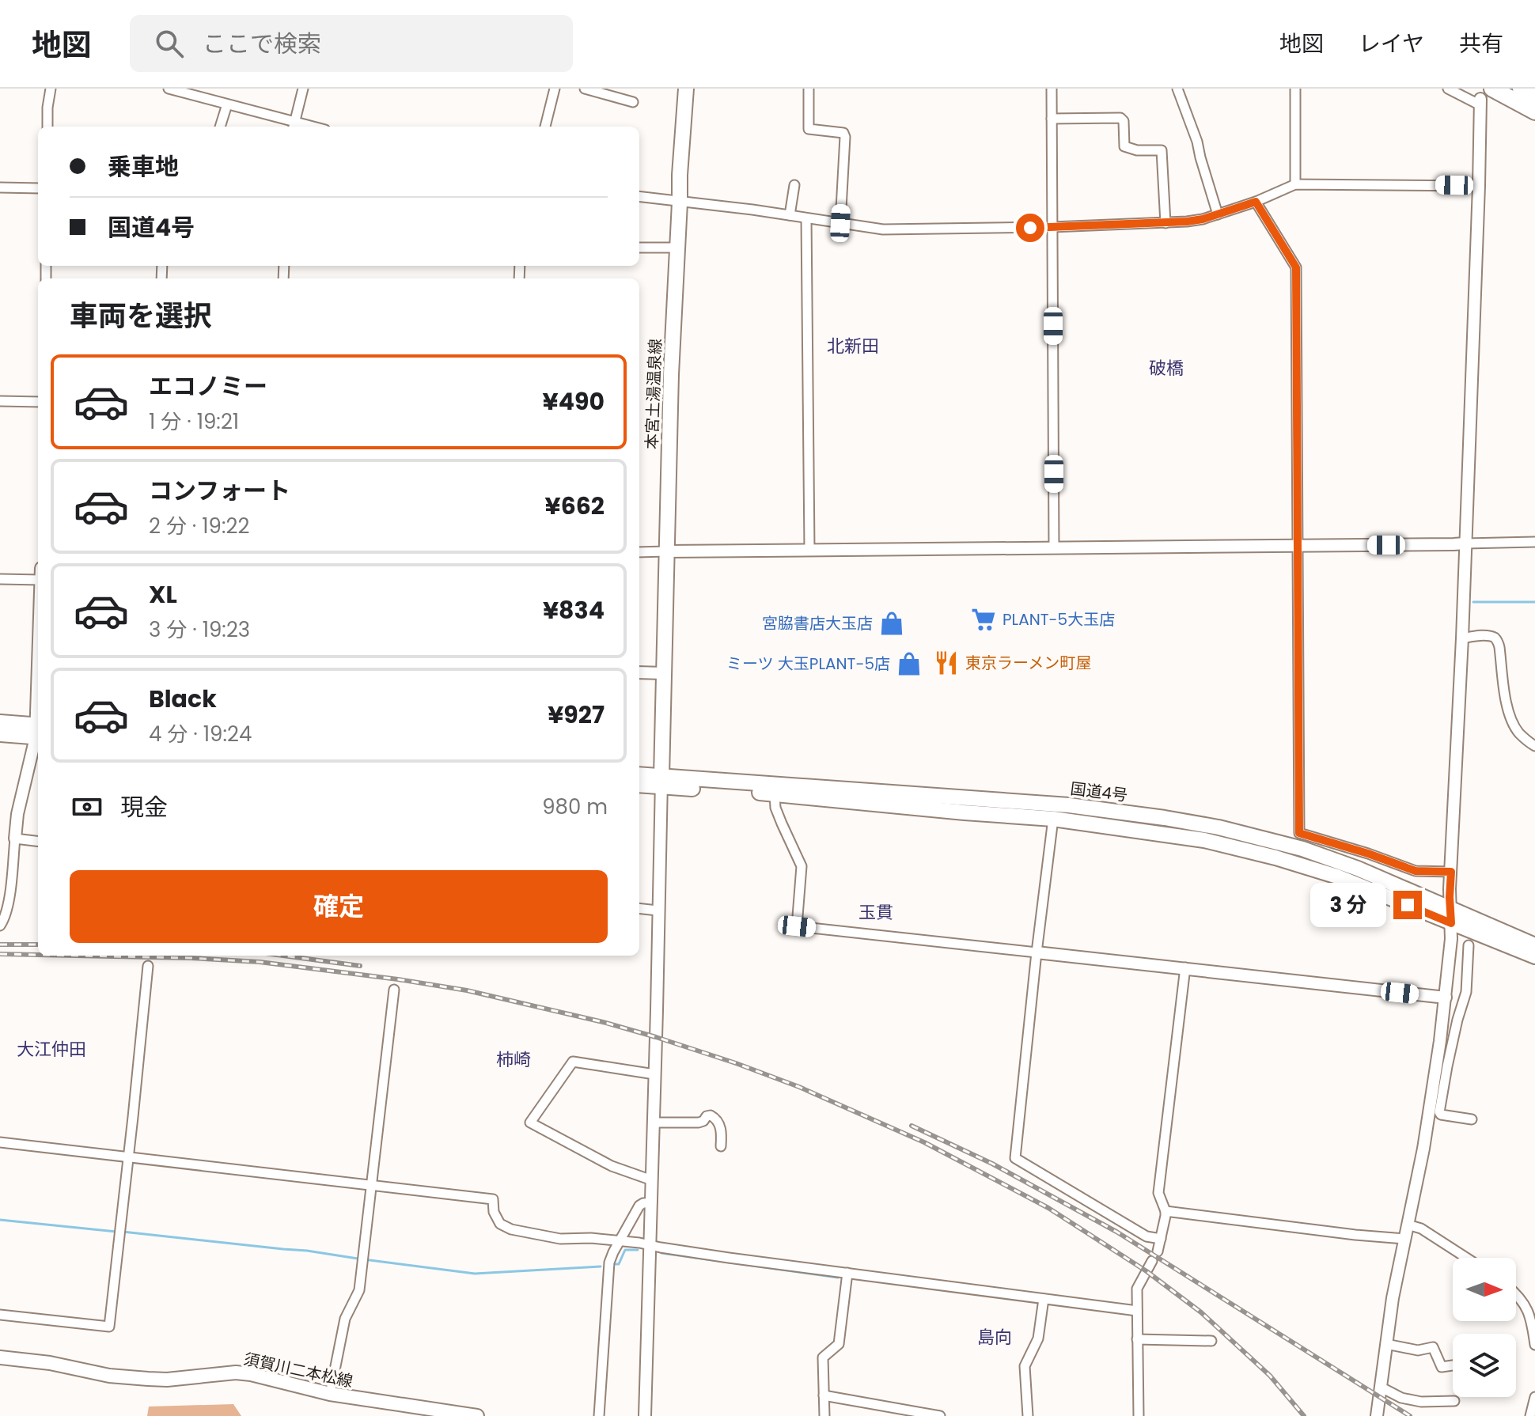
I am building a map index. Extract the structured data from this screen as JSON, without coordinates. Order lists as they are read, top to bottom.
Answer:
{
  "streets": {
    "main road": ["本宮土湯温泉線", "国道4号", "須賀川二本松線"]
  },
  "crossings": [
    ["本宮土湯温泉線", "国道4号"]
  ],
  "districts": [
    "北新田",
    "破橋",
    "玉貫",
    "大江仲田",
    "柿崎",
    "島向"
  ],
  "places": {
    "supermarket": ["PLANT-5大玉店"],
    "shop": ["宮脇書店大玉店", "ミーツ 大玉PLANT-5店"],
    "restaurant": ["東京ラーメン町屋"]
  },
  "north": "right",
  "page": {
    "header": "地図",
    "search": "ここで検索",
    "nav": ["地図", "レイヤ", "共有"],
    "banner": ["乗車地", "国道4号"],
    "heading": "車両を選択",
    "list": [
      {
        "name": "エコノミー",
        "note": "1 分 · 19:21",
        "value": "¥490"
      },
      {
        "name": "コンフォート",
        "note": "2 分 · 19:22",
        "value": "¥662"
      },
      {
        "name": "XL",
        "note": "3 分 · 19:23",
        "value": "¥834"
      },
      {
        "name": "Black",
        "note": "4 分 · 19:24",
        "value": "¥927"
      }
    ],
    "pay": ["現金", "980 m"],
    "buttons": "確定",
    "bubble": "3 分"
  }
}
